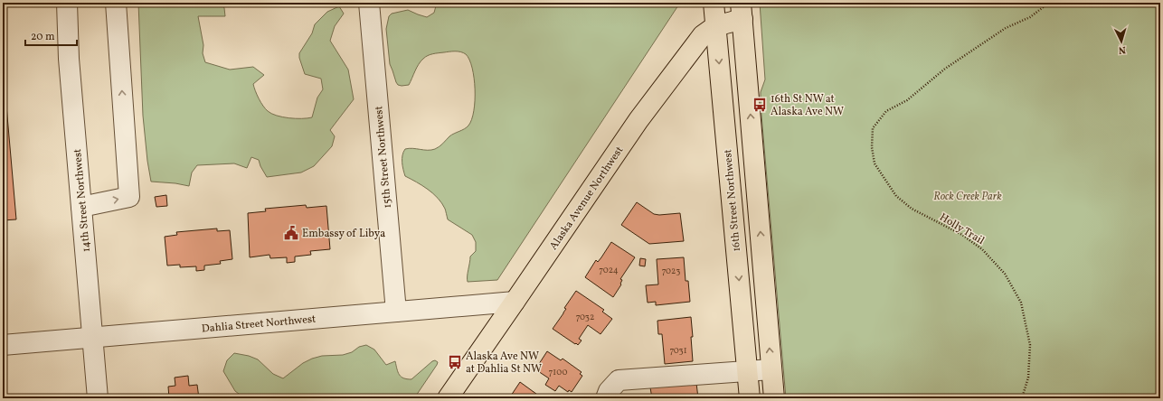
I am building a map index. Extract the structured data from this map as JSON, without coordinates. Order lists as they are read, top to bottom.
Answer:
{
  "streets": {
    "main road": ["Alaska Avenue Northwest", "16th Street Northwest"],
    "street": ["15th Street Northwest", "14th Street Northwest", "Dahlia Street Northwest"],
    "path": ["Holly Trail"]
  },
  "crossings": [
    ["15th Street Northwest", "Dahlia Street Northwest"],
    ["Alaska Avenue Northwest", "16th Street Northwest"],
    ["Alaska Avenue Northwest", "Dahlia Street Northwest"],
    ["14th Street Northwest", "Dahlia Street Northwest"]
  ],
  "parks": ["Rock Creek Park"],
  "places": {
    "bus stop": ["16th St NW at Alaska Ave NW", "Alaska Ave NW at Dahlia St NW"],
    "public building": ["Embassy of Libya"]
  },
  "house_numbers": [
    "7024",
    "7023",
    "7032",
    "7031",
    "7100"
  ],
  "scale_bar": "20 m",
  "north": "bottom"
}
